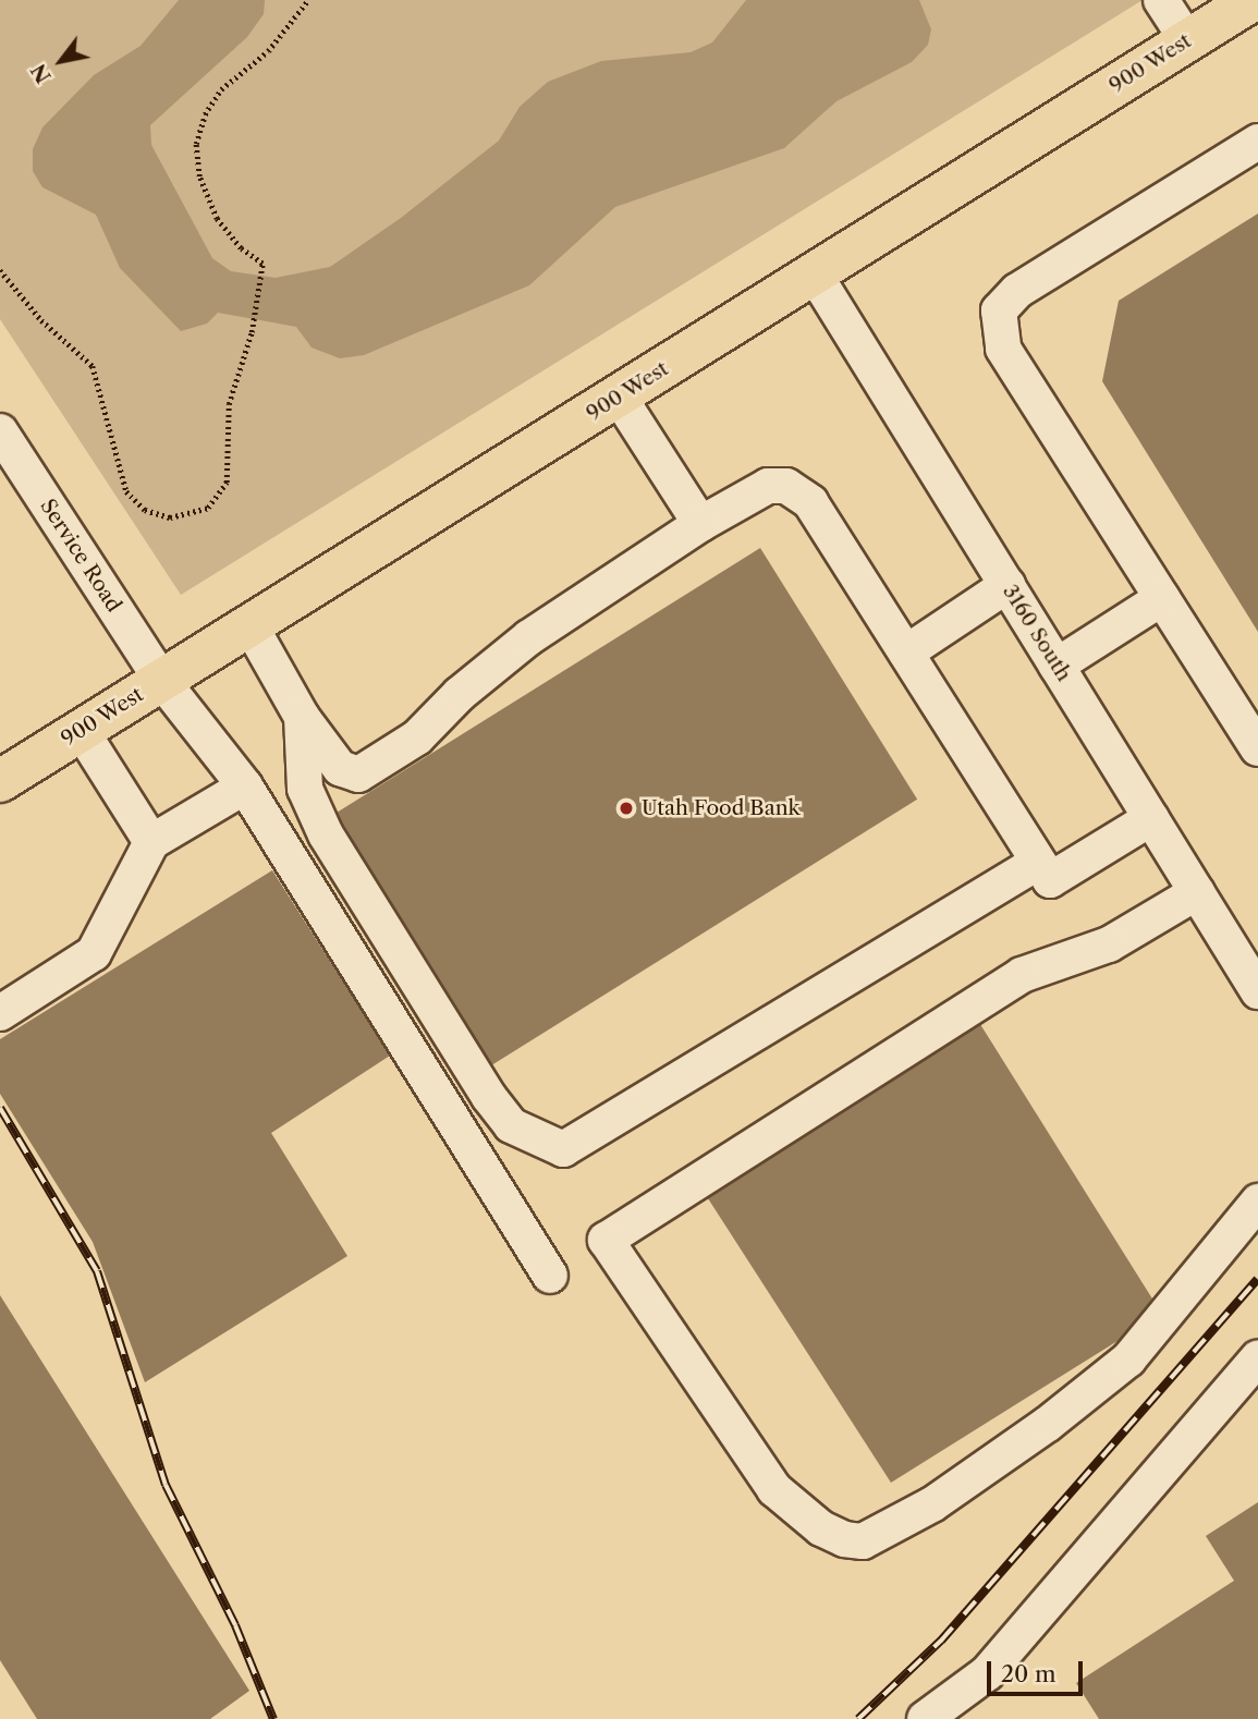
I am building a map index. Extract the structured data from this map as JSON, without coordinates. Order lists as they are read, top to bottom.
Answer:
{
  "streets": {
    "main road": ["900 West"],
    "street": ["Service Road", "3160 South"]
  },
  "crossings": [
    ["900 West", "Service Road"],
    ["900 West", "3160 South"]
  ],
  "places": ["Utah Food Bank"],
  "scale_bar": "20 m",
  "north": "bottom left"
}
